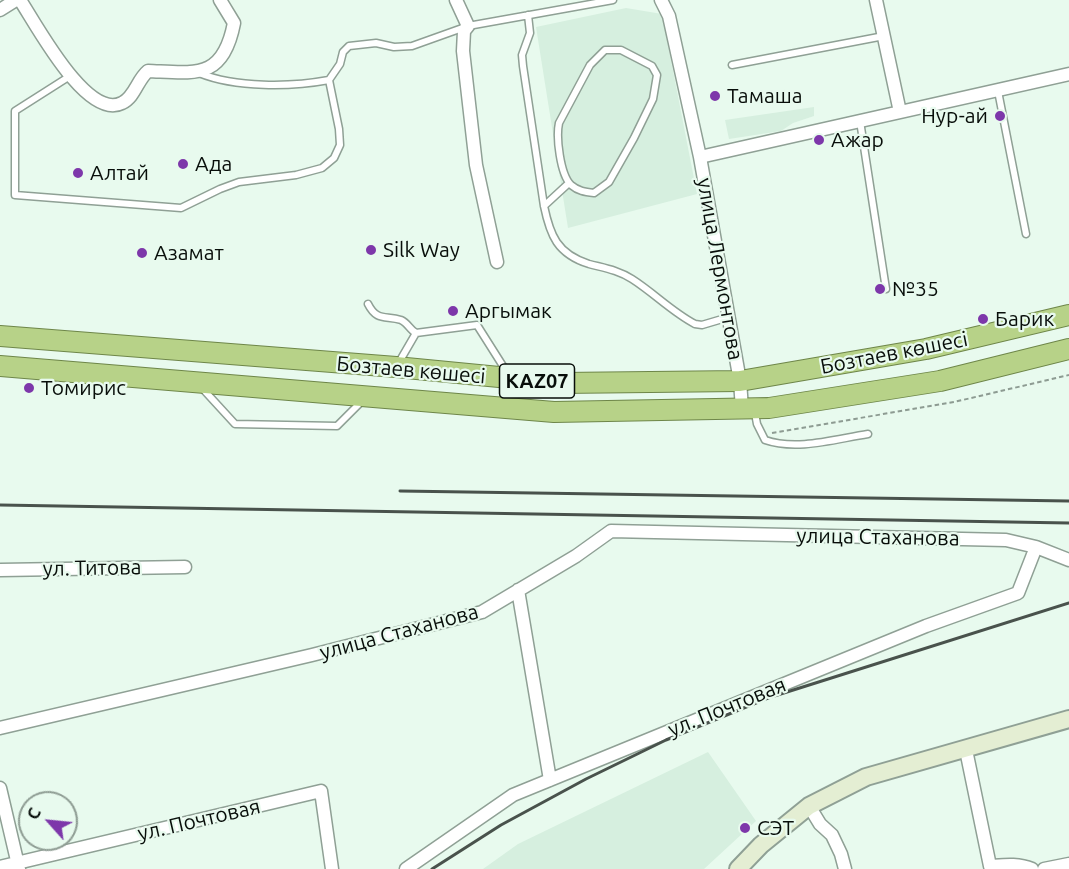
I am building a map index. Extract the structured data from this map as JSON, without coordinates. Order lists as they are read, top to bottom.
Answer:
{
  "streets": {
    "highway": ["Бозтаев көшесі", "KAZ07"],
    "street": [
      "улица Лермонтова",
      "улица Стаханова",
      "ул. Титова",
      "ул. Почтовая"
    ]
  },
  "crossings": [
    ["улица Лермонтова", "Бозтаев көшесі"],
    ["улица Стаханова", "ул. Почтовая"]
  ],
  "places": [
    "Тамаша",
    "Нур-ай",
    "Ажар",
    "Ада",
    "Алтай",
    "Silk Way",
    "Азамат",
    "№35",
    "Аргымак",
    "Барик",
    "Томирис",
    "СЭТ"
  ],
  "north": "top left"
}
